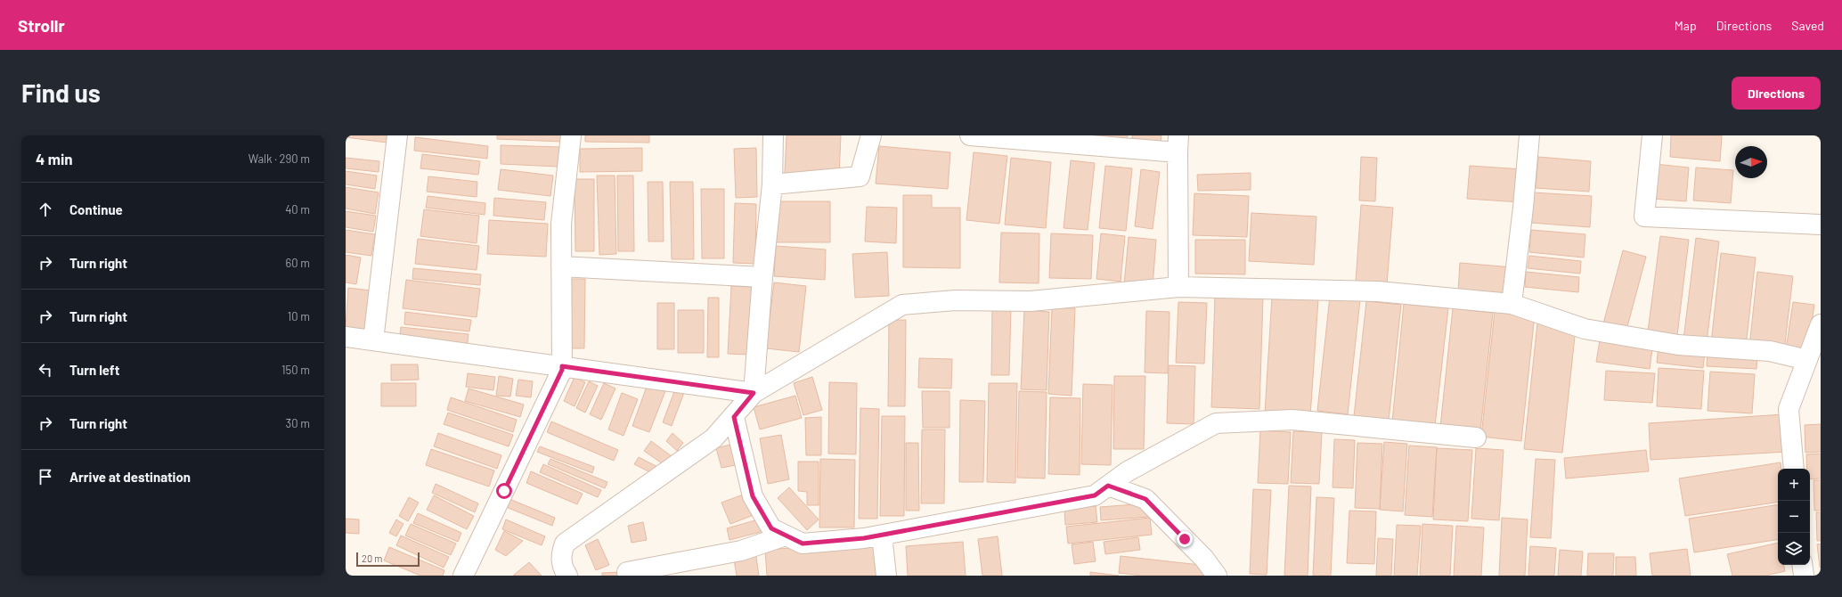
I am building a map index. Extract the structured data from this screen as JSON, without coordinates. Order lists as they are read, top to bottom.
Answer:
{
  "scale_bar": "20 m",
  "north": "right",
  "page": {
    "header": "Strollr",
    "nav": ["Map", "Directions", "Saved"],
    "buttons": "Directions",
    "title": "Find us",
    "heading": ["4 min", "Walk · 290 m"],
    "list": [
      ["Continue", "40 m"],
      ["Turn right", "60 m"],
      ["Turn right", "10 m"],
      ["Turn left", "150 m"],
      ["Turn right", "30 m"],
      "Arrive at destination"
    ],
    "map_buttons": ["+", "−"],
    "scale": "20 m"
  }
}
